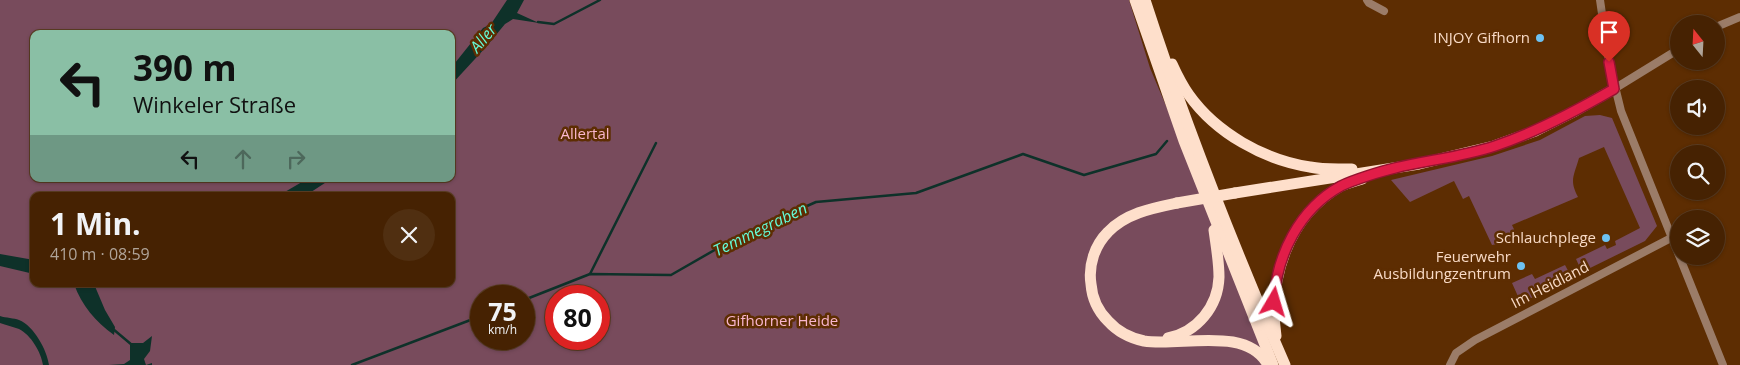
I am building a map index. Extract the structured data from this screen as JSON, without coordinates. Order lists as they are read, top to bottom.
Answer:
{
  "streets": {
    "street": ["Im Heidland"]
  },
  "water": ["Aller", "Temmegraben"],
  "parks": ["Allertal", "Gifhorner Heide"],
  "places": ["INJOY Gifhorn", "Schlauchplege", "Feuerwehr Ausbildungzentrum"],
  "north": "top",
  "page": {
    "turn": ["390 m", "Winkeler Straße"],
    "heading": ["1 Min.", "410 m · 08:59"],
    "speed": "75 km/h",
    "limit": "80"
  }
}
